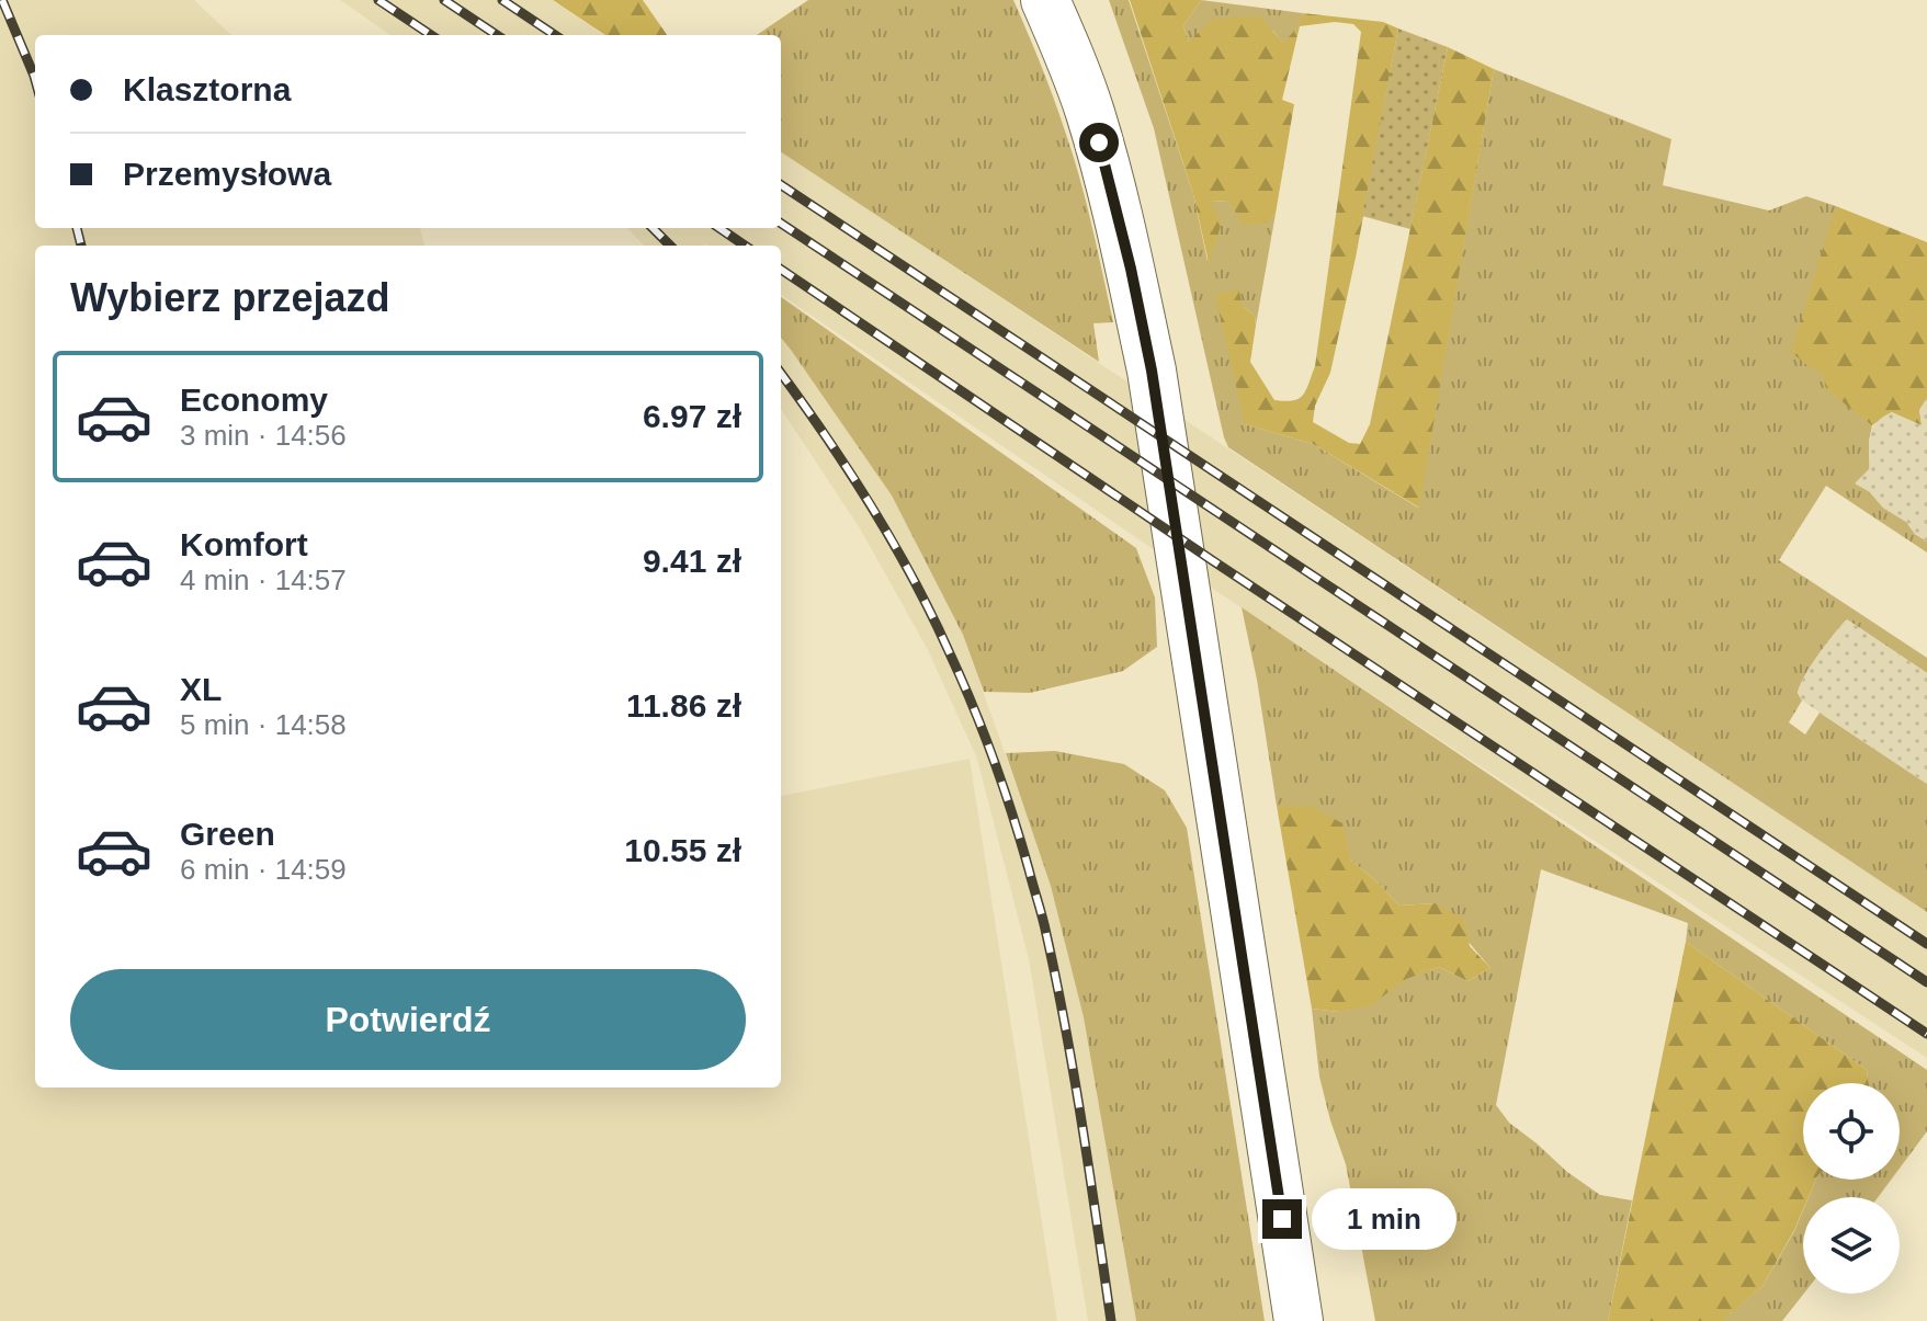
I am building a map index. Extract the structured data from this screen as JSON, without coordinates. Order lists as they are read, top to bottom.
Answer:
{
  "page": {
    "banner": ["Klasztorna", "Przemysłowa"],
    "heading": "Wybierz przejazd",
    "list": [
      {
        "name": "Economy",
        "note": "3 min · 14:56",
        "value": "6.97 zł"
      },
      {
        "name": "Komfort",
        "note": "4 min · 14:57",
        "value": "9.41 zł"
      },
      {
        "name": "XL",
        "note": "5 min · 14:58",
        "value": "11.86 zł"
      },
      {
        "name": "Green",
        "note": "6 min · 14:59",
        "value": "10.55 zł"
      }
    ],
    "buttons": "Potwierdź",
    "bubble": "1 min"
  }
}
